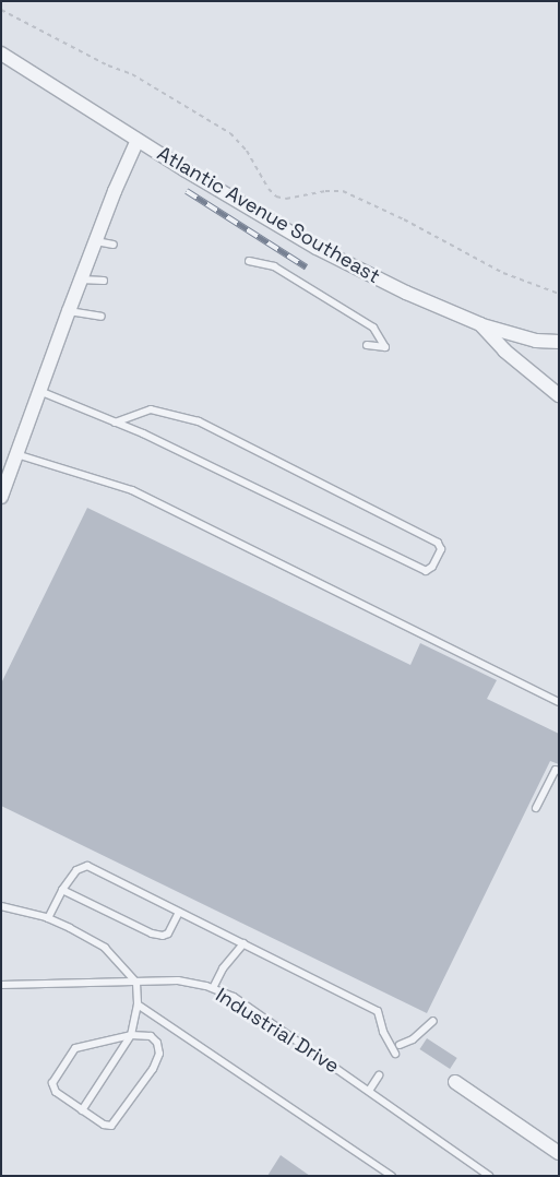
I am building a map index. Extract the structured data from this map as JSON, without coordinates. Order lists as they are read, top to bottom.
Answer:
{
  "streets": {
    "street": ["Atlantic Avenue Southeast"],
    "lane": ["Industrial Drive"]
  }
}
